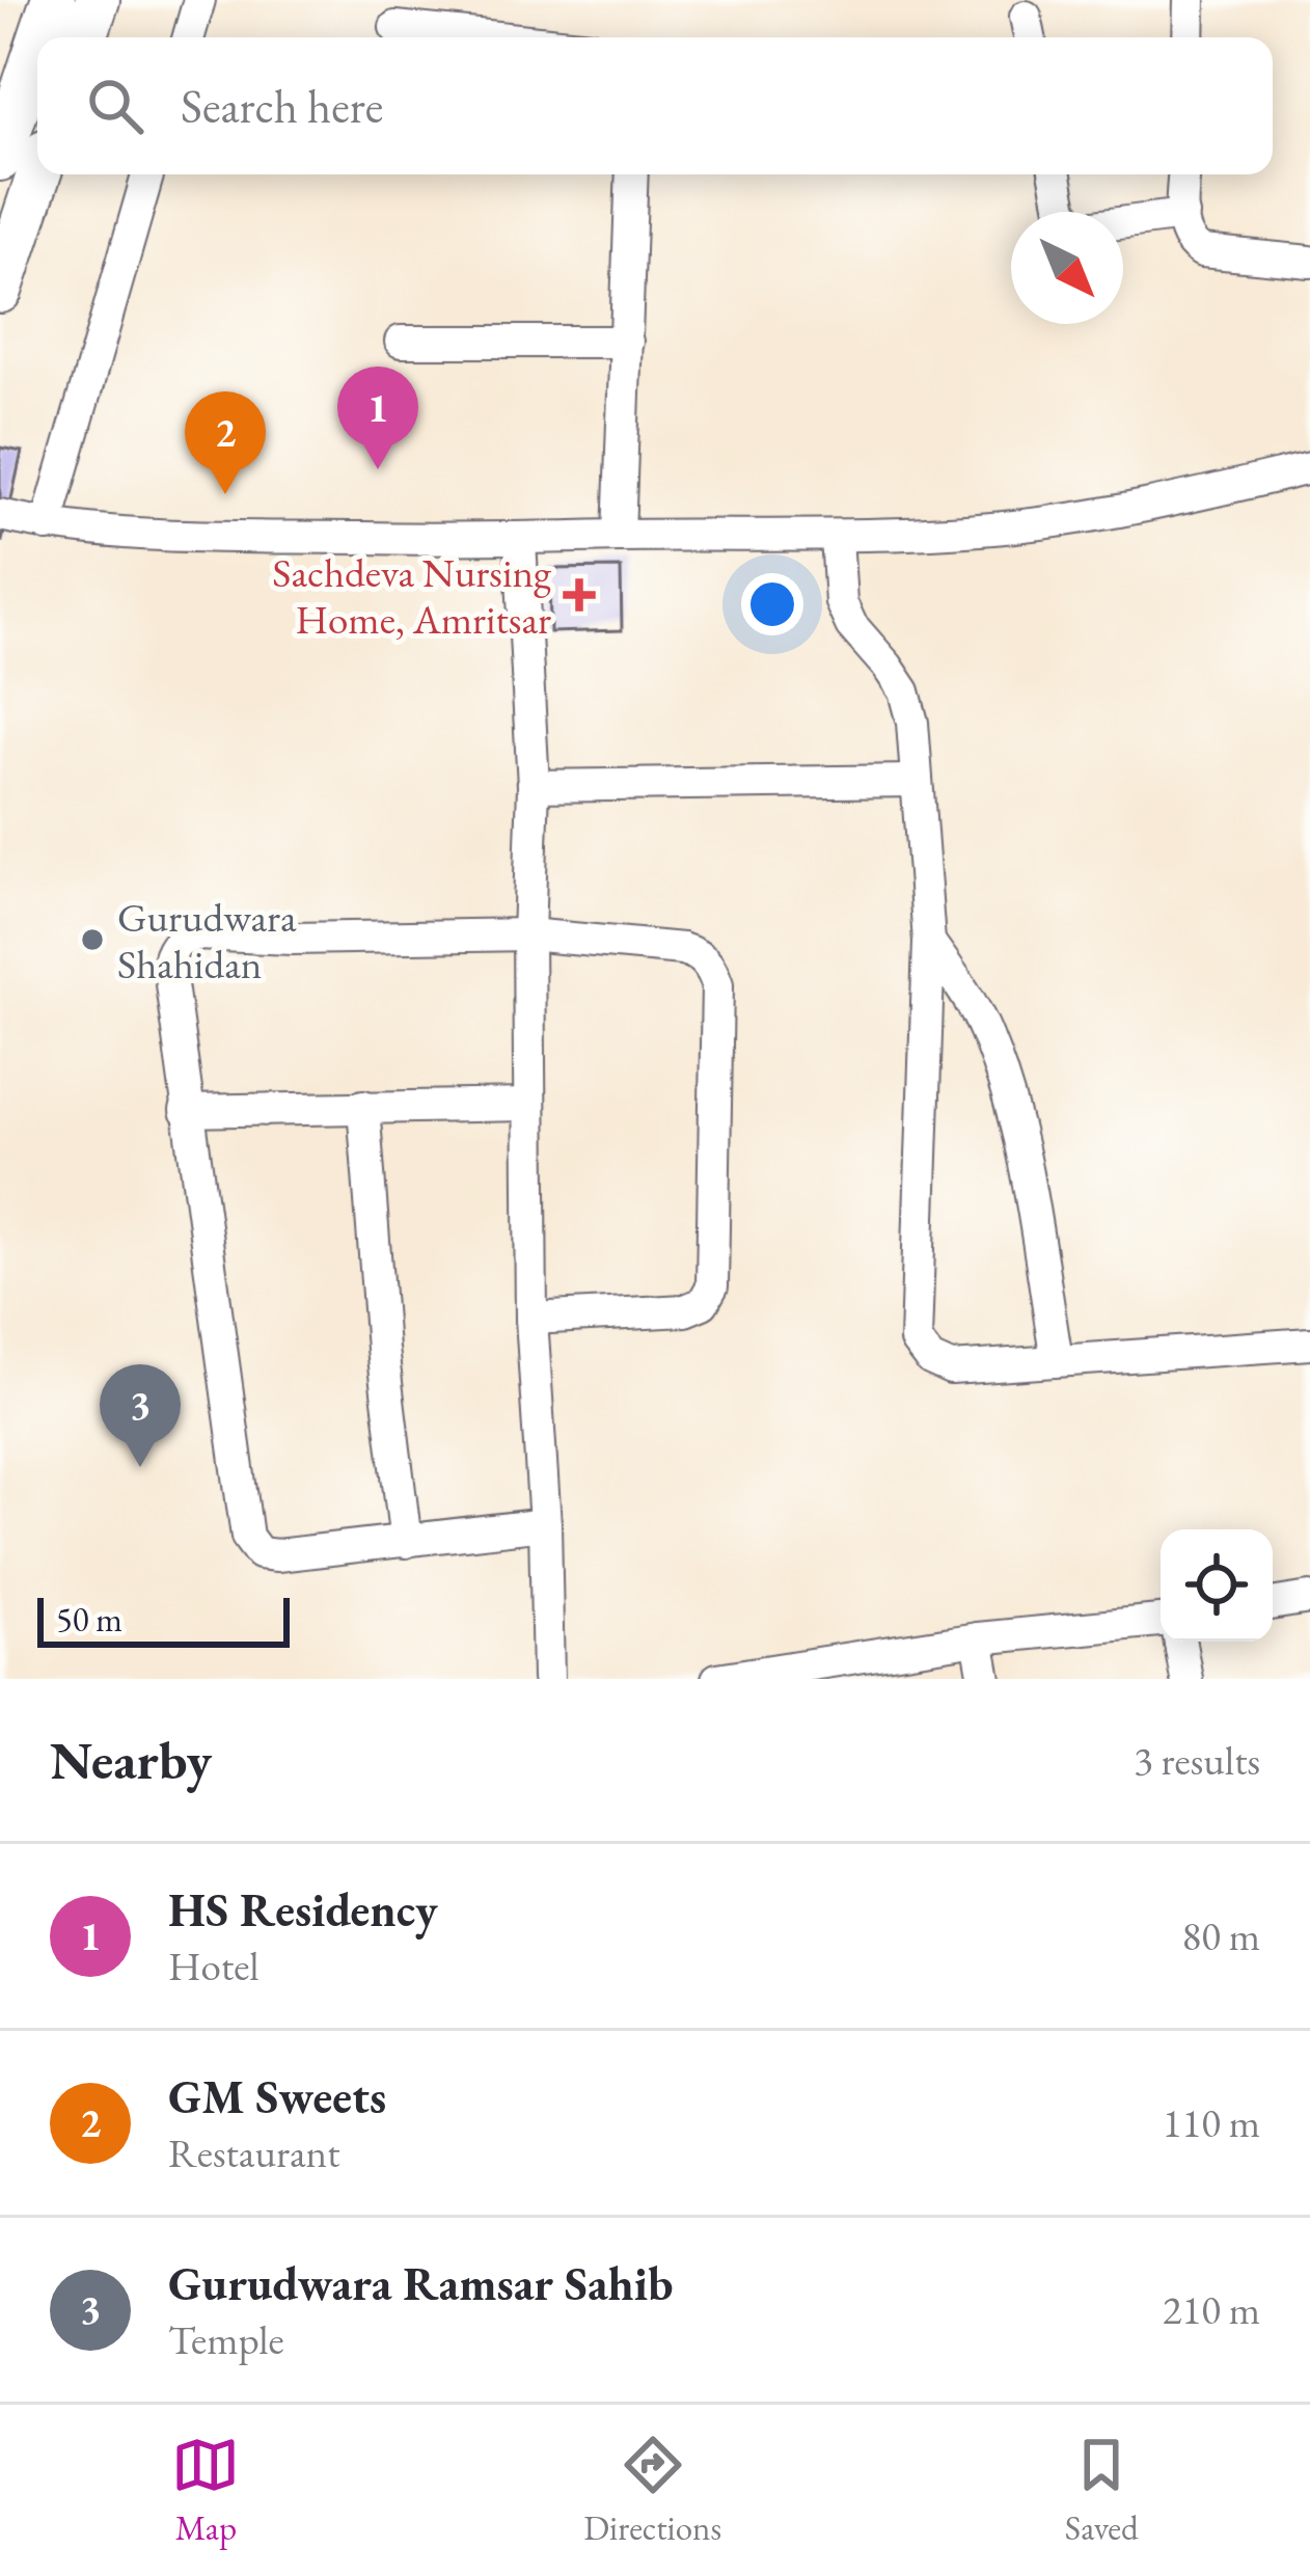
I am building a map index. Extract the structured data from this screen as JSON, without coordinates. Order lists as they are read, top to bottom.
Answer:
{
  "places": {
    "health": ["Sachdeva Nursing Home, Amritsar"],
    "other": ["Gurudwara Shahidan"]
  },
  "scale_bar": "50 m",
  "north": "bottom right",
  "page": {
    "search": "Search here",
    "pins": ["1", "2", "3"],
    "scale": "50 m",
    "heading": ["Nearby", "3 results"],
    "list": [
      {
        "mark": "1",
        "name": "HS Residency",
        "note": "Hotel",
        "value": "80 m"
      },
      {
        "mark": "2",
        "name": "GM Sweets",
        "note": "Restaurant",
        "value": "110 m"
      },
      {
        "mark": "3",
        "name": "Gurudwara Ramsar Sahib",
        "note": "Temple",
        "value": "210 m"
      }
    ],
    "nav": ["Map", "Directions", "Saved"]
  }
}
